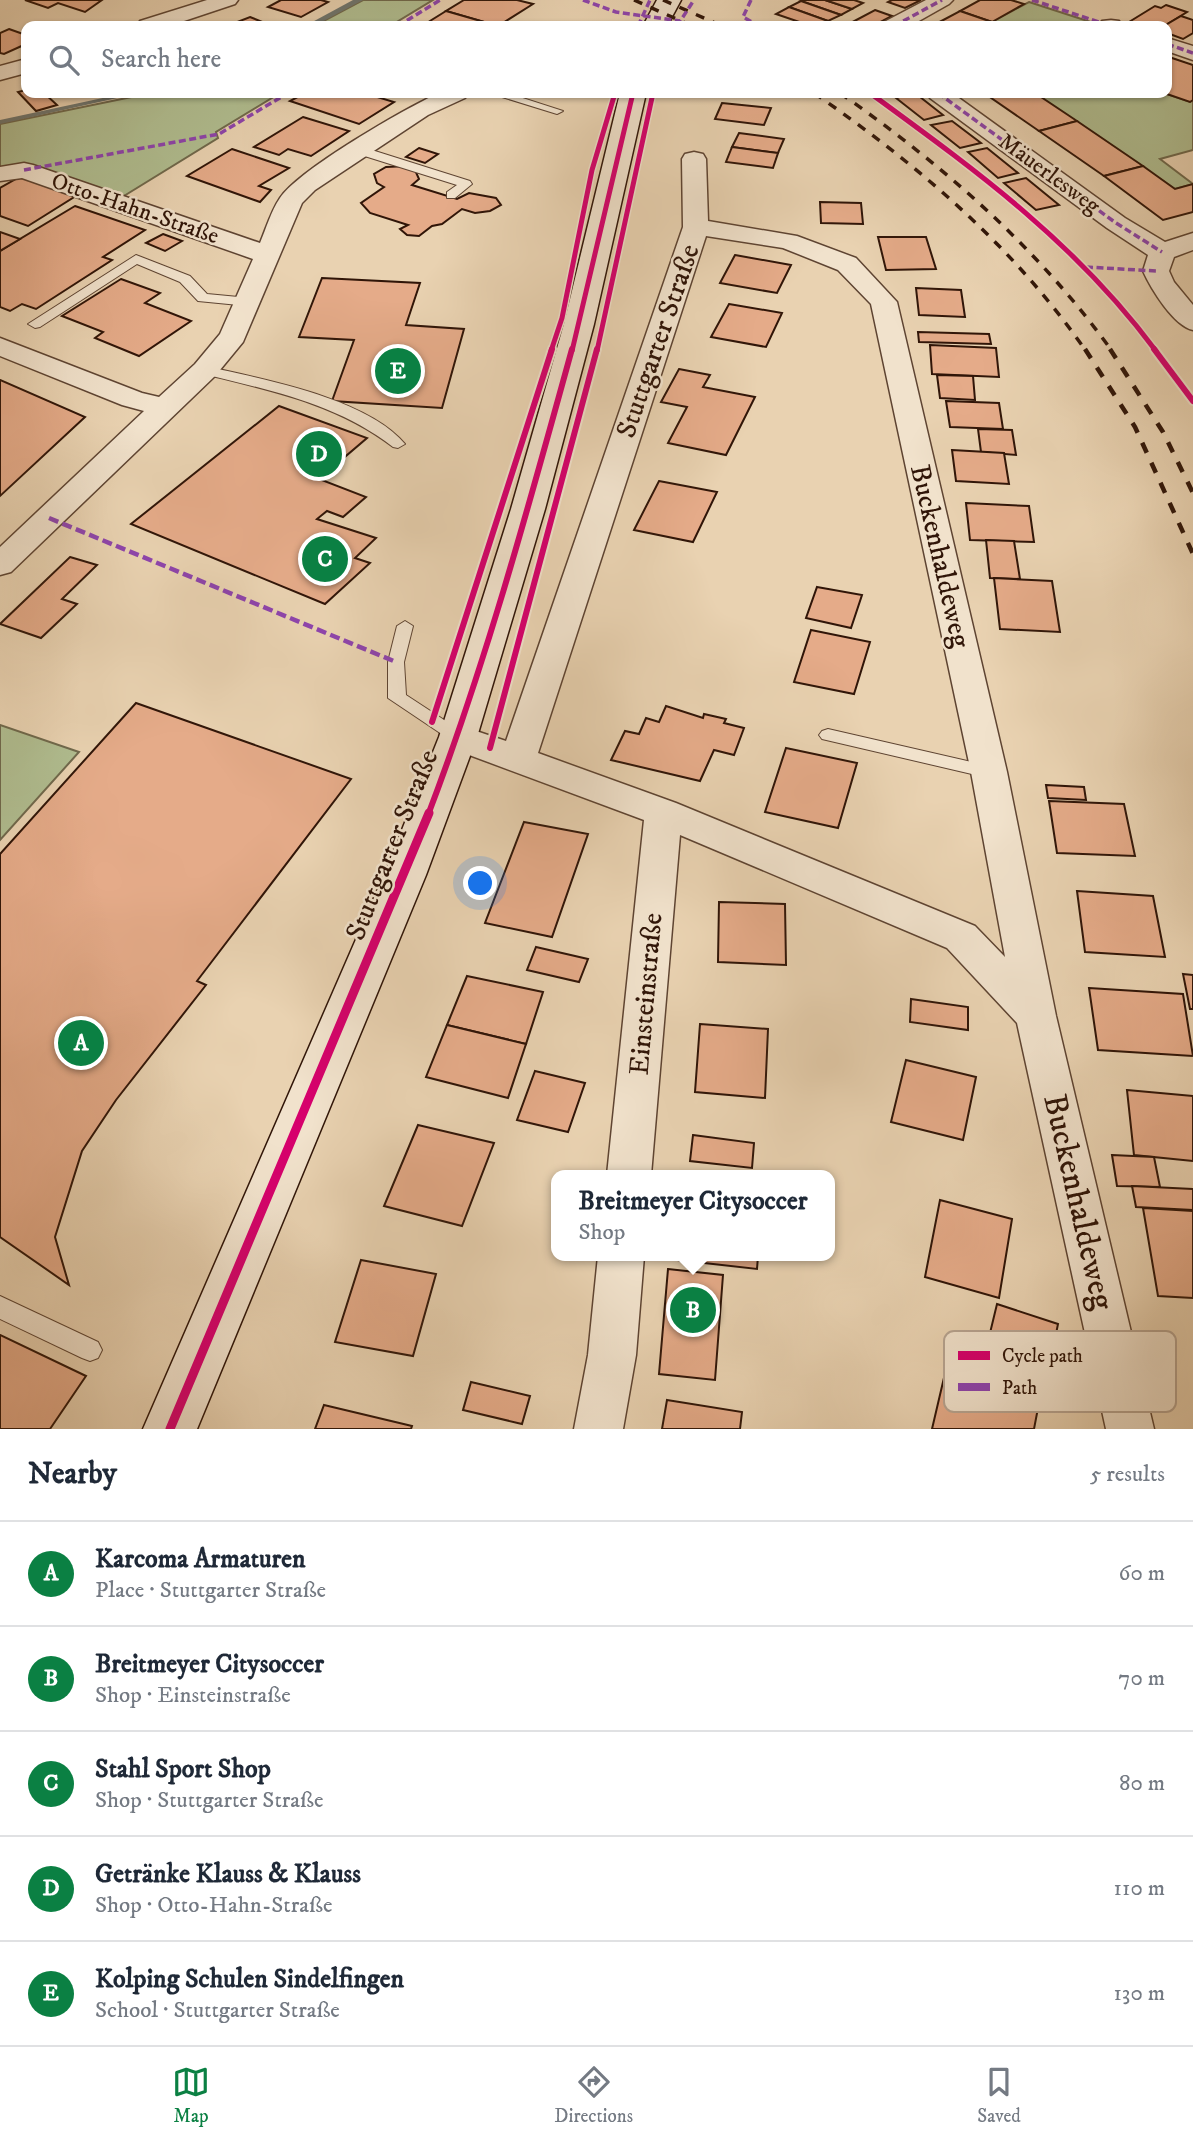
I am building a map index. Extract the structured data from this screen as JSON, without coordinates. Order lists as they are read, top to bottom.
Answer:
{
  "streets": {
    "street": [
      "Mäuerlesweg",
      "Otto-Hahn-Straße",
      "Stuttgarter Straße",
      "Buckenhaldeweg",
      "Einsteinstraße"
    ]
  },
  "crossings": [
    ["Stuttgarter Straße", "Buckenhaldeweg"]
  ],
  "legend": ["Cycle path", "Path"],
  "page": {
    "search": "Search here",
    "pins": [
      "E",
      "D",
      "C",
      "A",
      "B"
    ],
    "popup": ["Breitmeyer Citysoccer", "Shop"],
    "heading": ["Nearby", "5 results"],
    "list": [
      {
        "mark": "A",
        "name": "Karcoma Armaturen",
        "note": "Place · Stuttgarter Straße",
        "value": "60 m"
      },
      {
        "mark": "B",
        "name": "Breitmeyer Citysoccer",
        "note": "Shop · Einsteinstraße",
        "value": "70 m"
      },
      {
        "mark": "C",
        "name": "Stahl Sport Shop",
        "note": "Shop · Stuttgarter Straße",
        "value": "80 m"
      },
      {
        "mark": "D",
        "name": "Getränke Klauss & Klauss",
        "note": "Shop · Otto-Hahn-Straße",
        "value": "110 m"
      },
      {
        "mark": "E",
        "name": "Kolping Schulen Sindelfingen",
        "note": "School · Stuttgarter Straße",
        "value": "130 m"
      }
    ],
    "nav": ["Map", "Directions", "Saved"]
  }
}
